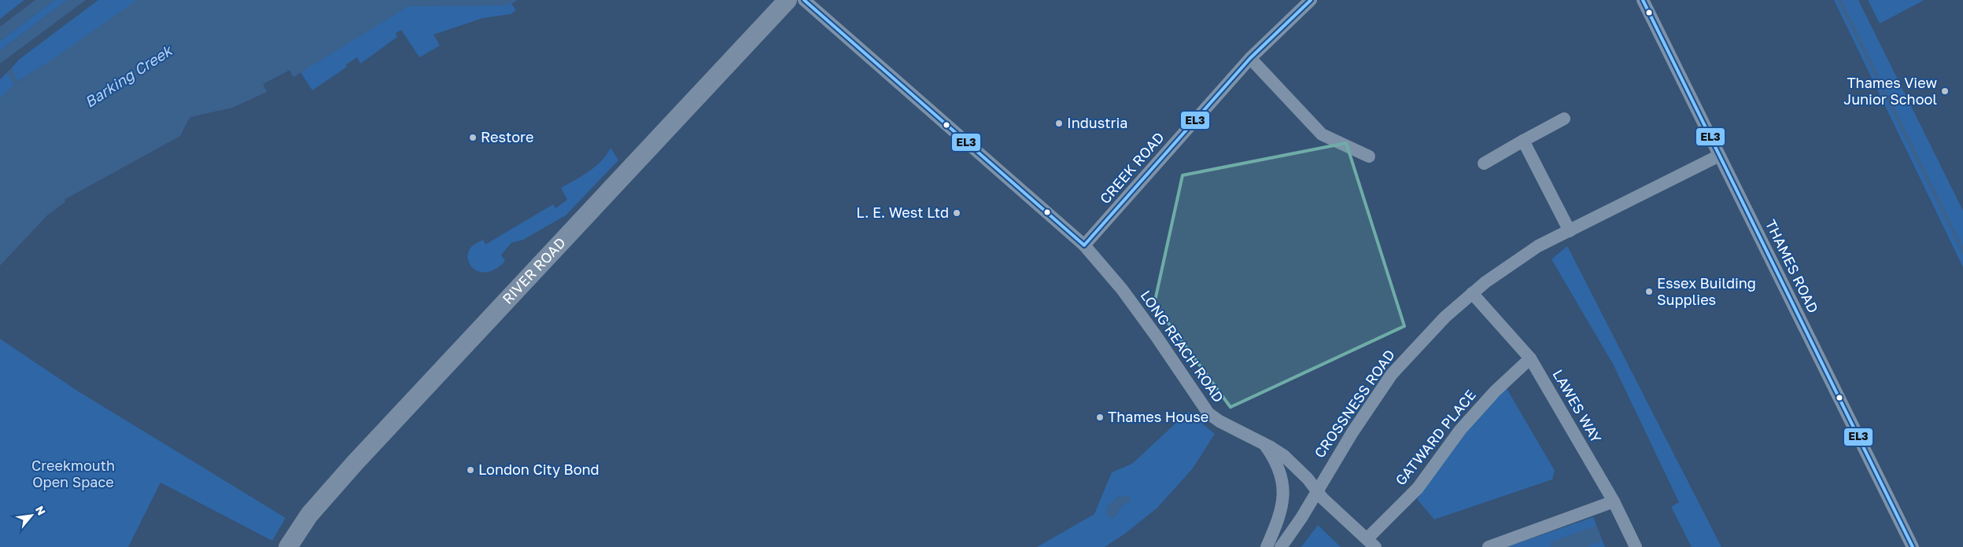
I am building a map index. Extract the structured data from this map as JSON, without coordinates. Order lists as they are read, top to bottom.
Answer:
{
  "streets": {
    "street": [
      "CREEK ROAD",
      "THAMES ROAD",
      "RIVER ROAD",
      "LONG REACH ROAD",
      "CROSSNESS ROAD",
      "LAWES WAY",
      "GATWARD PLACE"
    ]
  },
  "crossings": [
    ["CREEK ROAD", "LONG REACH ROAD"],
    ["THAMES ROAD", "CROSSNESS ROAD"],
    ["LONG REACH ROAD", "CROSSNESS ROAD"],
    ["LONG REACH ROAD", "GATWARD PLACE"],
    ["CROSSNESS ROAD", "LAWES WAY"],
    ["LAWES WAY", "GATWARD PLACE"]
  ],
  "water": ["Barking Creek"],
  "parks": ["Creekmouth Open Space"],
  "places": [
    "Thames View Junior School",
    "Industria",
    "Restore",
    "L. E. West Ltd",
    "Essex Building Supplies",
    "Thames House",
    "London City Bond"
  ],
  "lines": ["transit line EL3"],
  "north": "top right"
}
